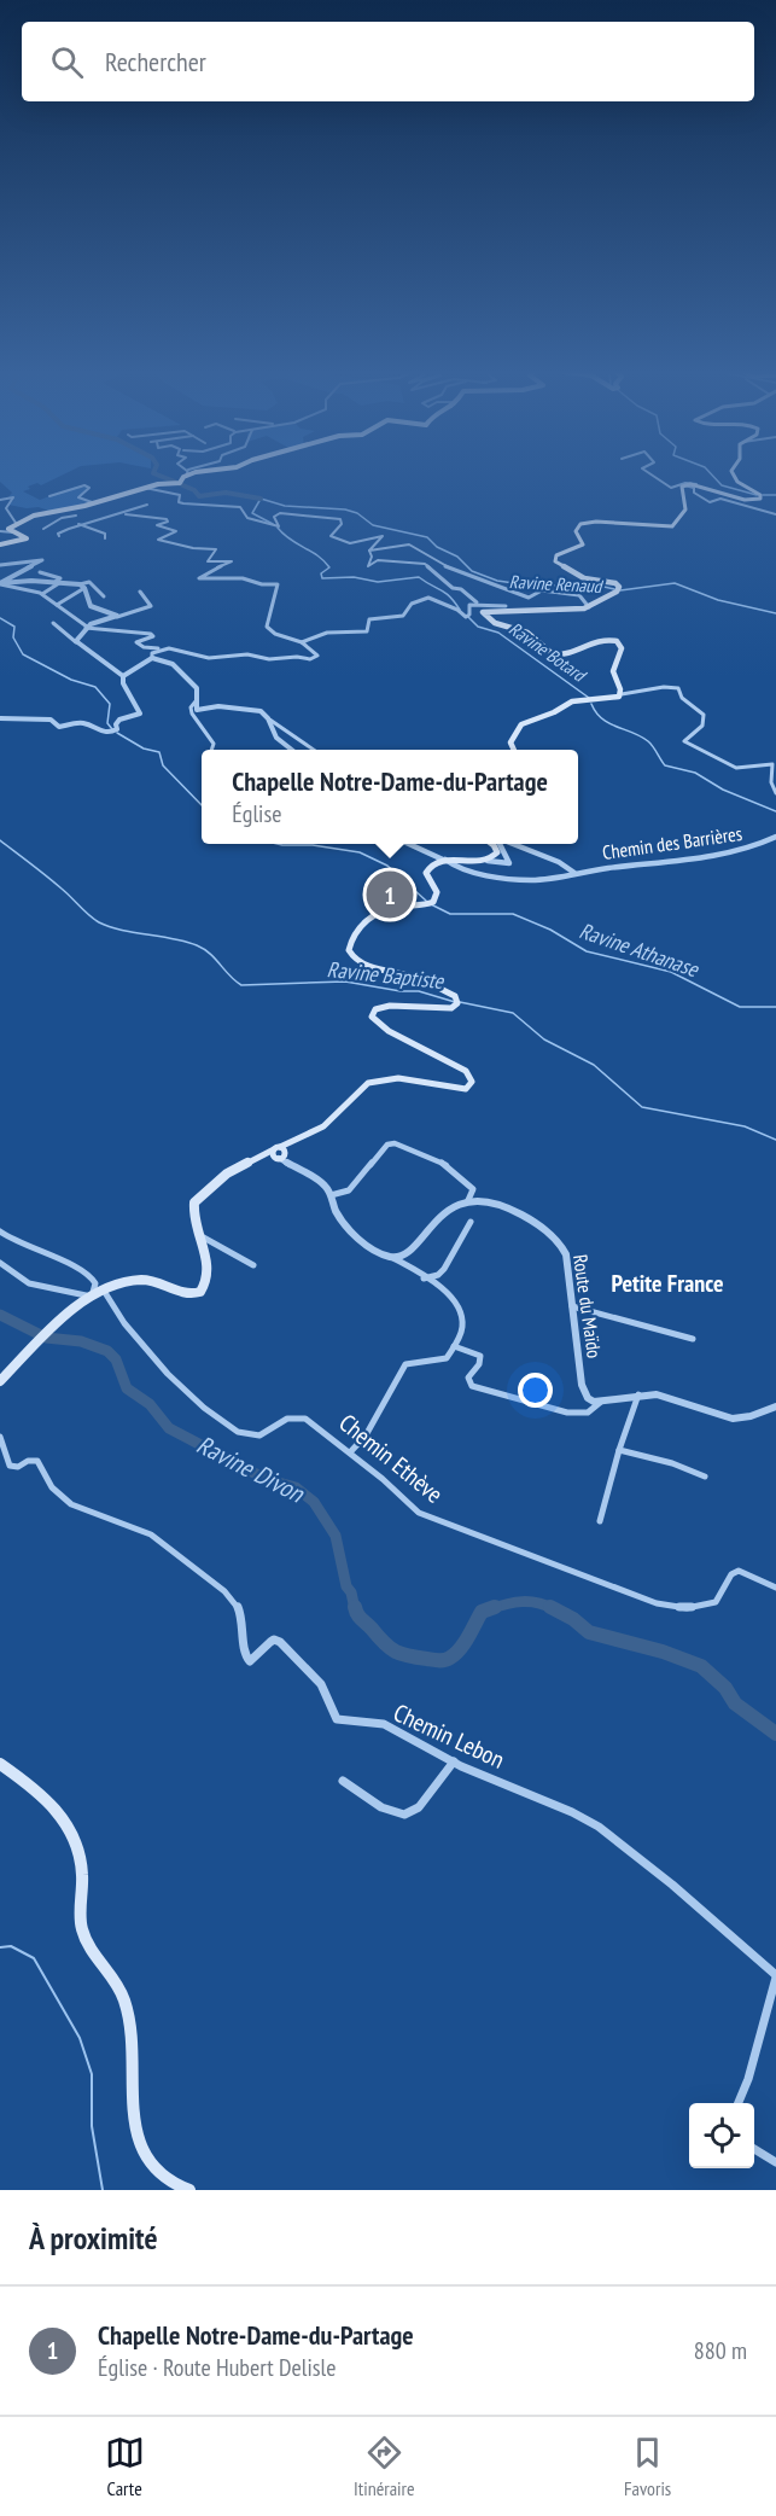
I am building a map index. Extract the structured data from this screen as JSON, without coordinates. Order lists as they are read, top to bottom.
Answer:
{
  "streets": {
    "street": [
      "Chemin des Barrières",
      "Route du Maïdo",
      "Chemin Ethève",
      "Chemin Lebon"
    ]
  },
  "districts": ["Petite France"],
  "water": [
    "Ravine Renaud",
    "Ravine Botard",
    "Ravine Athanase",
    "Ravine Baptiste",
    "Ravine Divon"
  ],
  "page": {
    "search": "Rechercher",
    "popup": ["Chapelle Notre-Dame-du-Partage", "Église"],
    "pins": "1",
    "heading": "À proximité",
    "list": [
      {
        "mark": "1",
        "name": "Chapelle Notre-Dame-du-Partage",
        "note": "Église · Route Hubert Delisle",
        "value": "880 m"
      }
    ],
    "nav": ["Carte", "Itinéraire", "Favoris"]
  }
}
